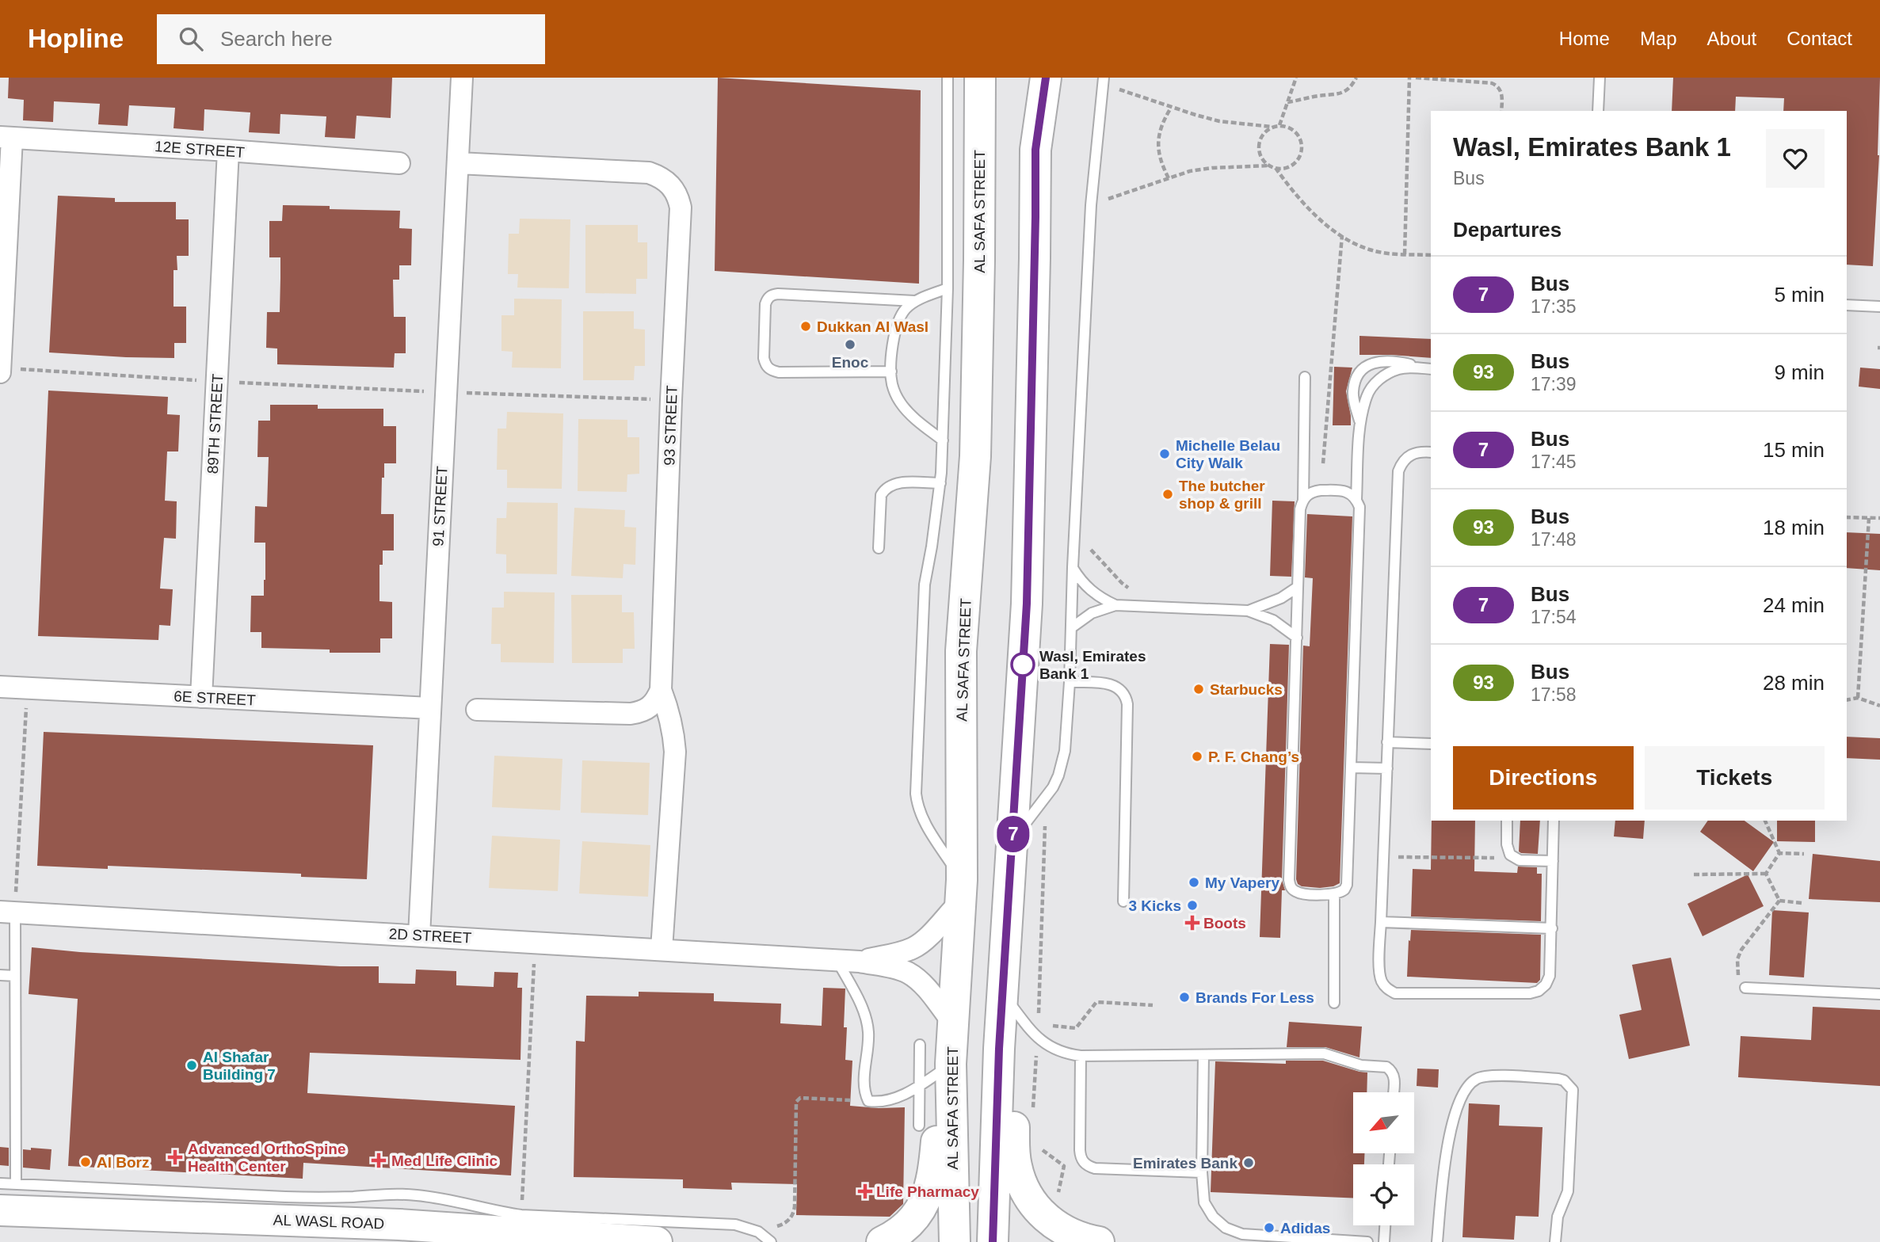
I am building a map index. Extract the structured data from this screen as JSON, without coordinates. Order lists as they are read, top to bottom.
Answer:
{
  "streets": {
    "main road": ["AL SAFA STREET", "AL WASL ROAD"],
    "street": [
      "12E STREET",
      "89TH STREET",
      "93 STREET",
      "91 STREET",
      "6E STREET",
      "2D STREET"
    ]
  },
  "crossings": [
    ["12E STREET", "89TH STREET"],
    ["AL SAFA STREET", "2D STREET"],
    ["89TH STREET", "6E STREET"],
    ["93 STREET", "91 STREET"],
    ["91 STREET", "6E STREET"],
    ["91 STREET", "2D STREET"]
  ],
  "places": {
    "other": [
      "Dukkan Al Wasl",
      "Enoc",
      "Michelle Belau City Walk",
      "The butcher shop & grill",
      "Wasl, Emirates Bank 1",
      "Starbucks",
      "P. F. Chang’s",
      "My Vapery",
      "3 Kicks",
      "Brands For Less",
      "Al Shafar Building 7",
      "Al Borz",
      "Emirates Bank",
      "Adidas"
    ],
    "health": [
      "Boots",
      "Advanced OrthoSpine Health Center",
      "Med Life Clinic",
      "Life Pharmacy"
    ]
  },
  "lines": ["bus line 7"],
  "north": "bottom left",
  "page": {
    "header": "Hopline",
    "search": "Search here",
    "nav": [
      "Home",
      "Map",
      "About",
      "Contact"
    ],
    "on_map": "7",
    "heading": [
      ["Wasl, Emirates Bank 1", "Bus"],
      "Departures"
    ],
    "list": [
      {
        "mark": "7",
        "name": "Bus",
        "note": "17:35",
        "value": "5 min"
      },
      {
        "mark": "93",
        "name": "Bus",
        "note": "17:39",
        "value": "9 min"
      },
      {
        "mark": "7",
        "name": "Bus",
        "note": "17:45",
        "value": "15 min"
      },
      {
        "mark": "93",
        "name": "Bus",
        "note": "17:48",
        "value": "18 min"
      },
      {
        "mark": "7",
        "name": "Bus",
        "note": "17:54",
        "value": "24 min"
      },
      {
        "mark": "93",
        "name": "Bus",
        "note": "17:58",
        "value": "28 min"
      }
    ],
    "buttons": ["Directions", "Tickets"]
  }
}
